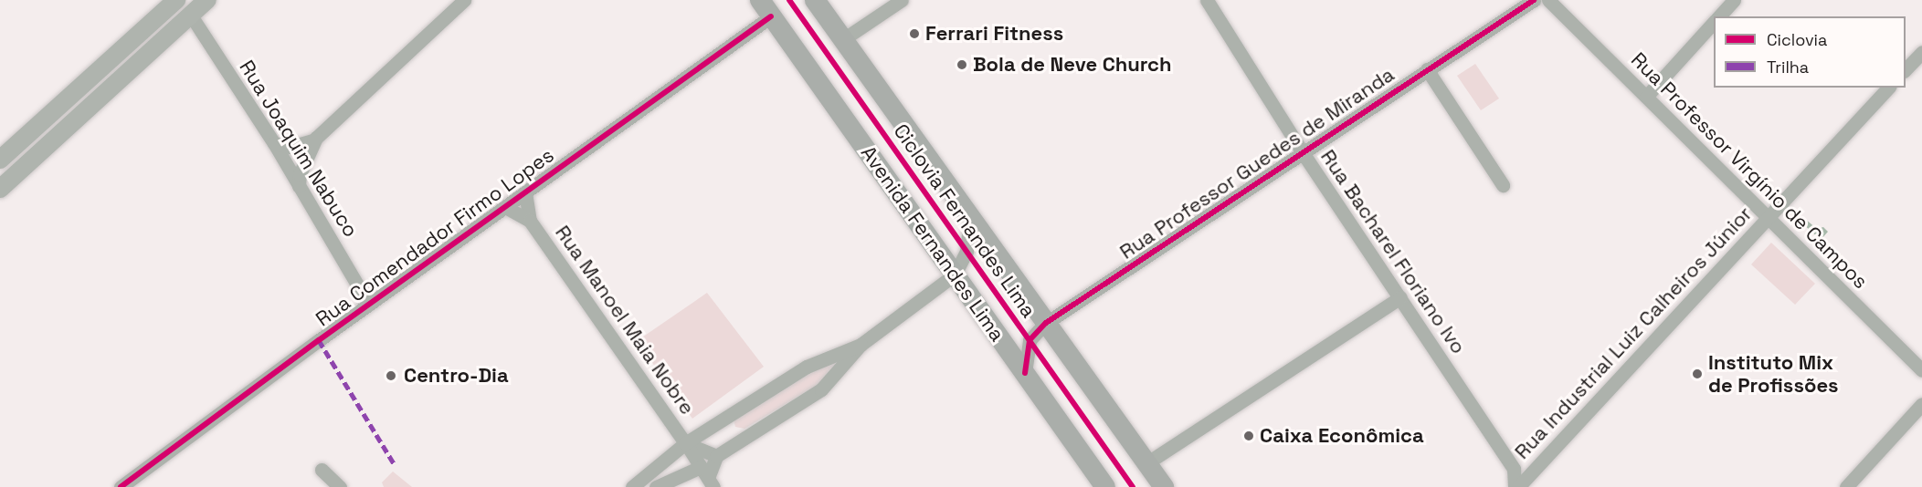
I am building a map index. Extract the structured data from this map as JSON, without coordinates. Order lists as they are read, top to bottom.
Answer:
{
  "streets": {
    "highway": ["Avenida Fernandes Lima"],
    "street": [
      "Rua Joaquim Nabuco",
      "Rua Professor Guedes de Miranda",
      "Rua Professor Virgínio de Campos",
      "Rua Comendador Firmo Lopes",
      "Rua Bacharel Floriano Ivo",
      "Rua Manoel Maia Nobre",
      "Rua Industrial Luiz Calheiros Júnior"
    ],
    "cycle path": ["Ciclovia Fernandes Lima"]
  },
  "crossings": [
    ["Rua Joaquim Nabuco", "Rua Comendador Firmo Lopes"],
    ["Rua Professor Guedes de Miranda", "Avenida Fernandes Lima"],
    ["Rua Professor Guedes de Miranda", "Rua Bacharel Floriano Ivo"],
    ["Rua Professor Virgínio de Campos", "Rua Industrial Luiz Calheiros Júnior"],
    ["Rua Comendador Firmo Lopes", "Avenida Fernandes Lima"],
    ["Rua Comendador Firmo Lopes", "Rua Manoel Maia Nobre"]
  ],
  "places": [
    "Ferrari Fitness",
    "Bola de Neve Church",
    "Instituto Mix de Profissões",
    "Centro-Dia",
    "Caixa Econômica"
  ],
  "legend": ["Ciclovia", "Trilha"]
}
